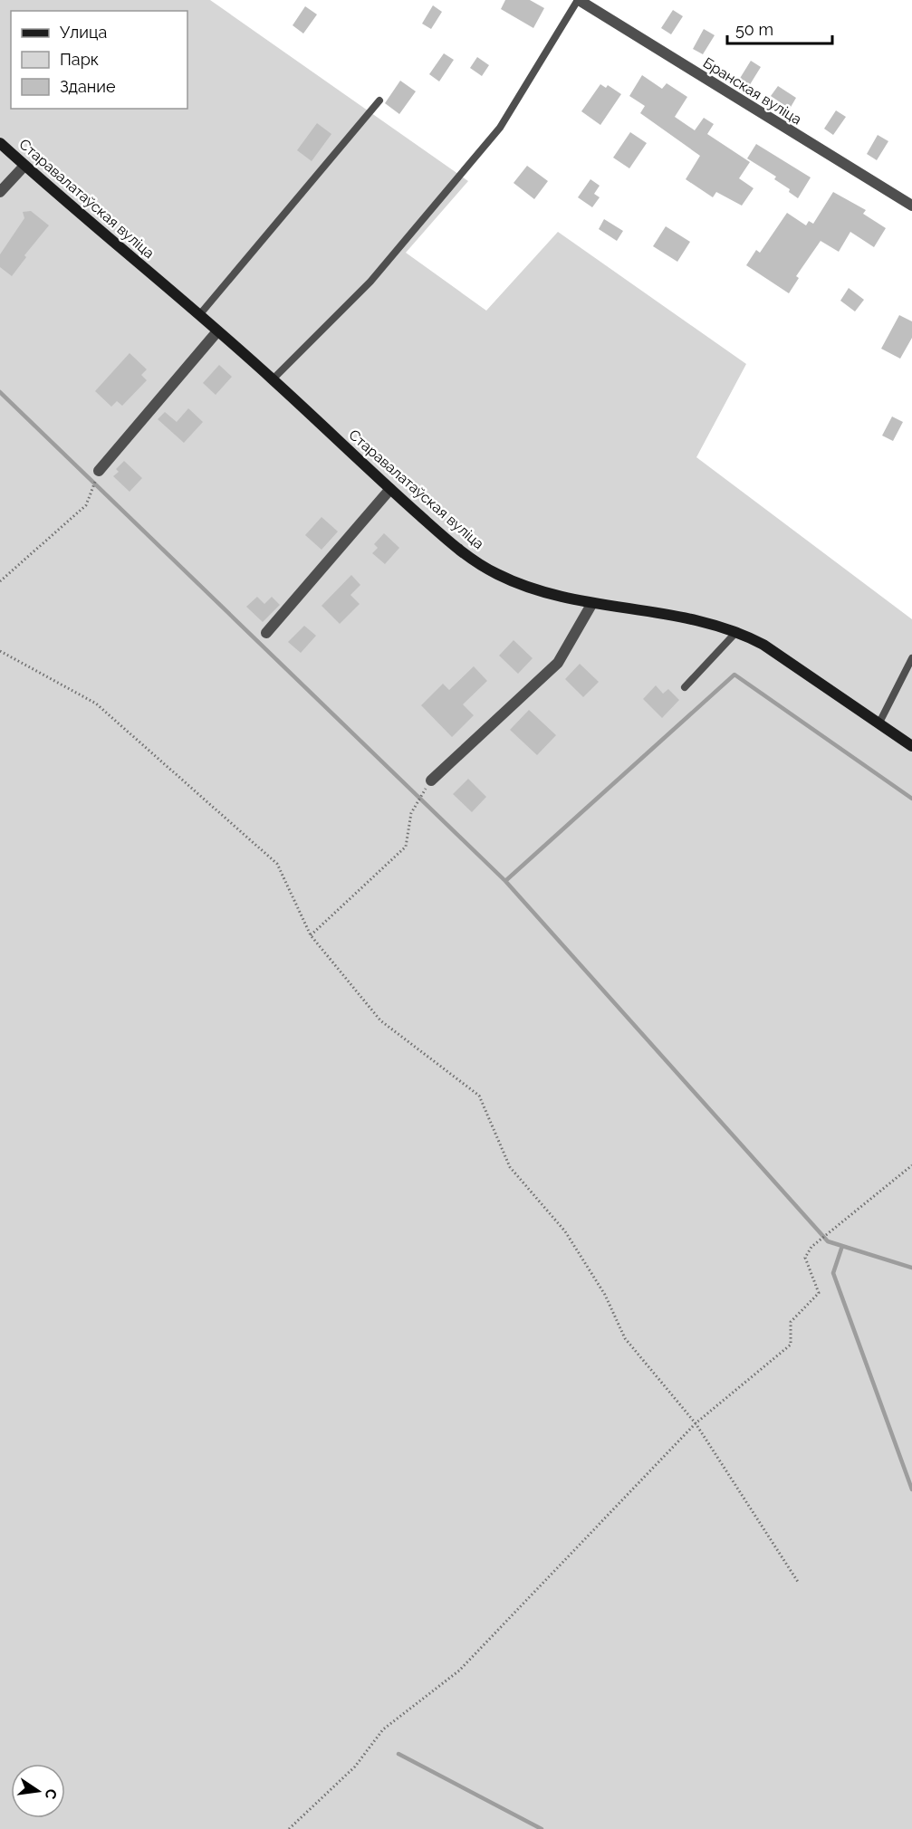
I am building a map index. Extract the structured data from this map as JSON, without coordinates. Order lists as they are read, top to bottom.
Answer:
{
  "streets": {
    "street": ["Бранская вуліца", "Старавалатаўская вуліца"]
  },
  "legend": ["Улица", "Парк", "Здание"],
  "scale_bar": "50 m",
  "north": "right"
}
